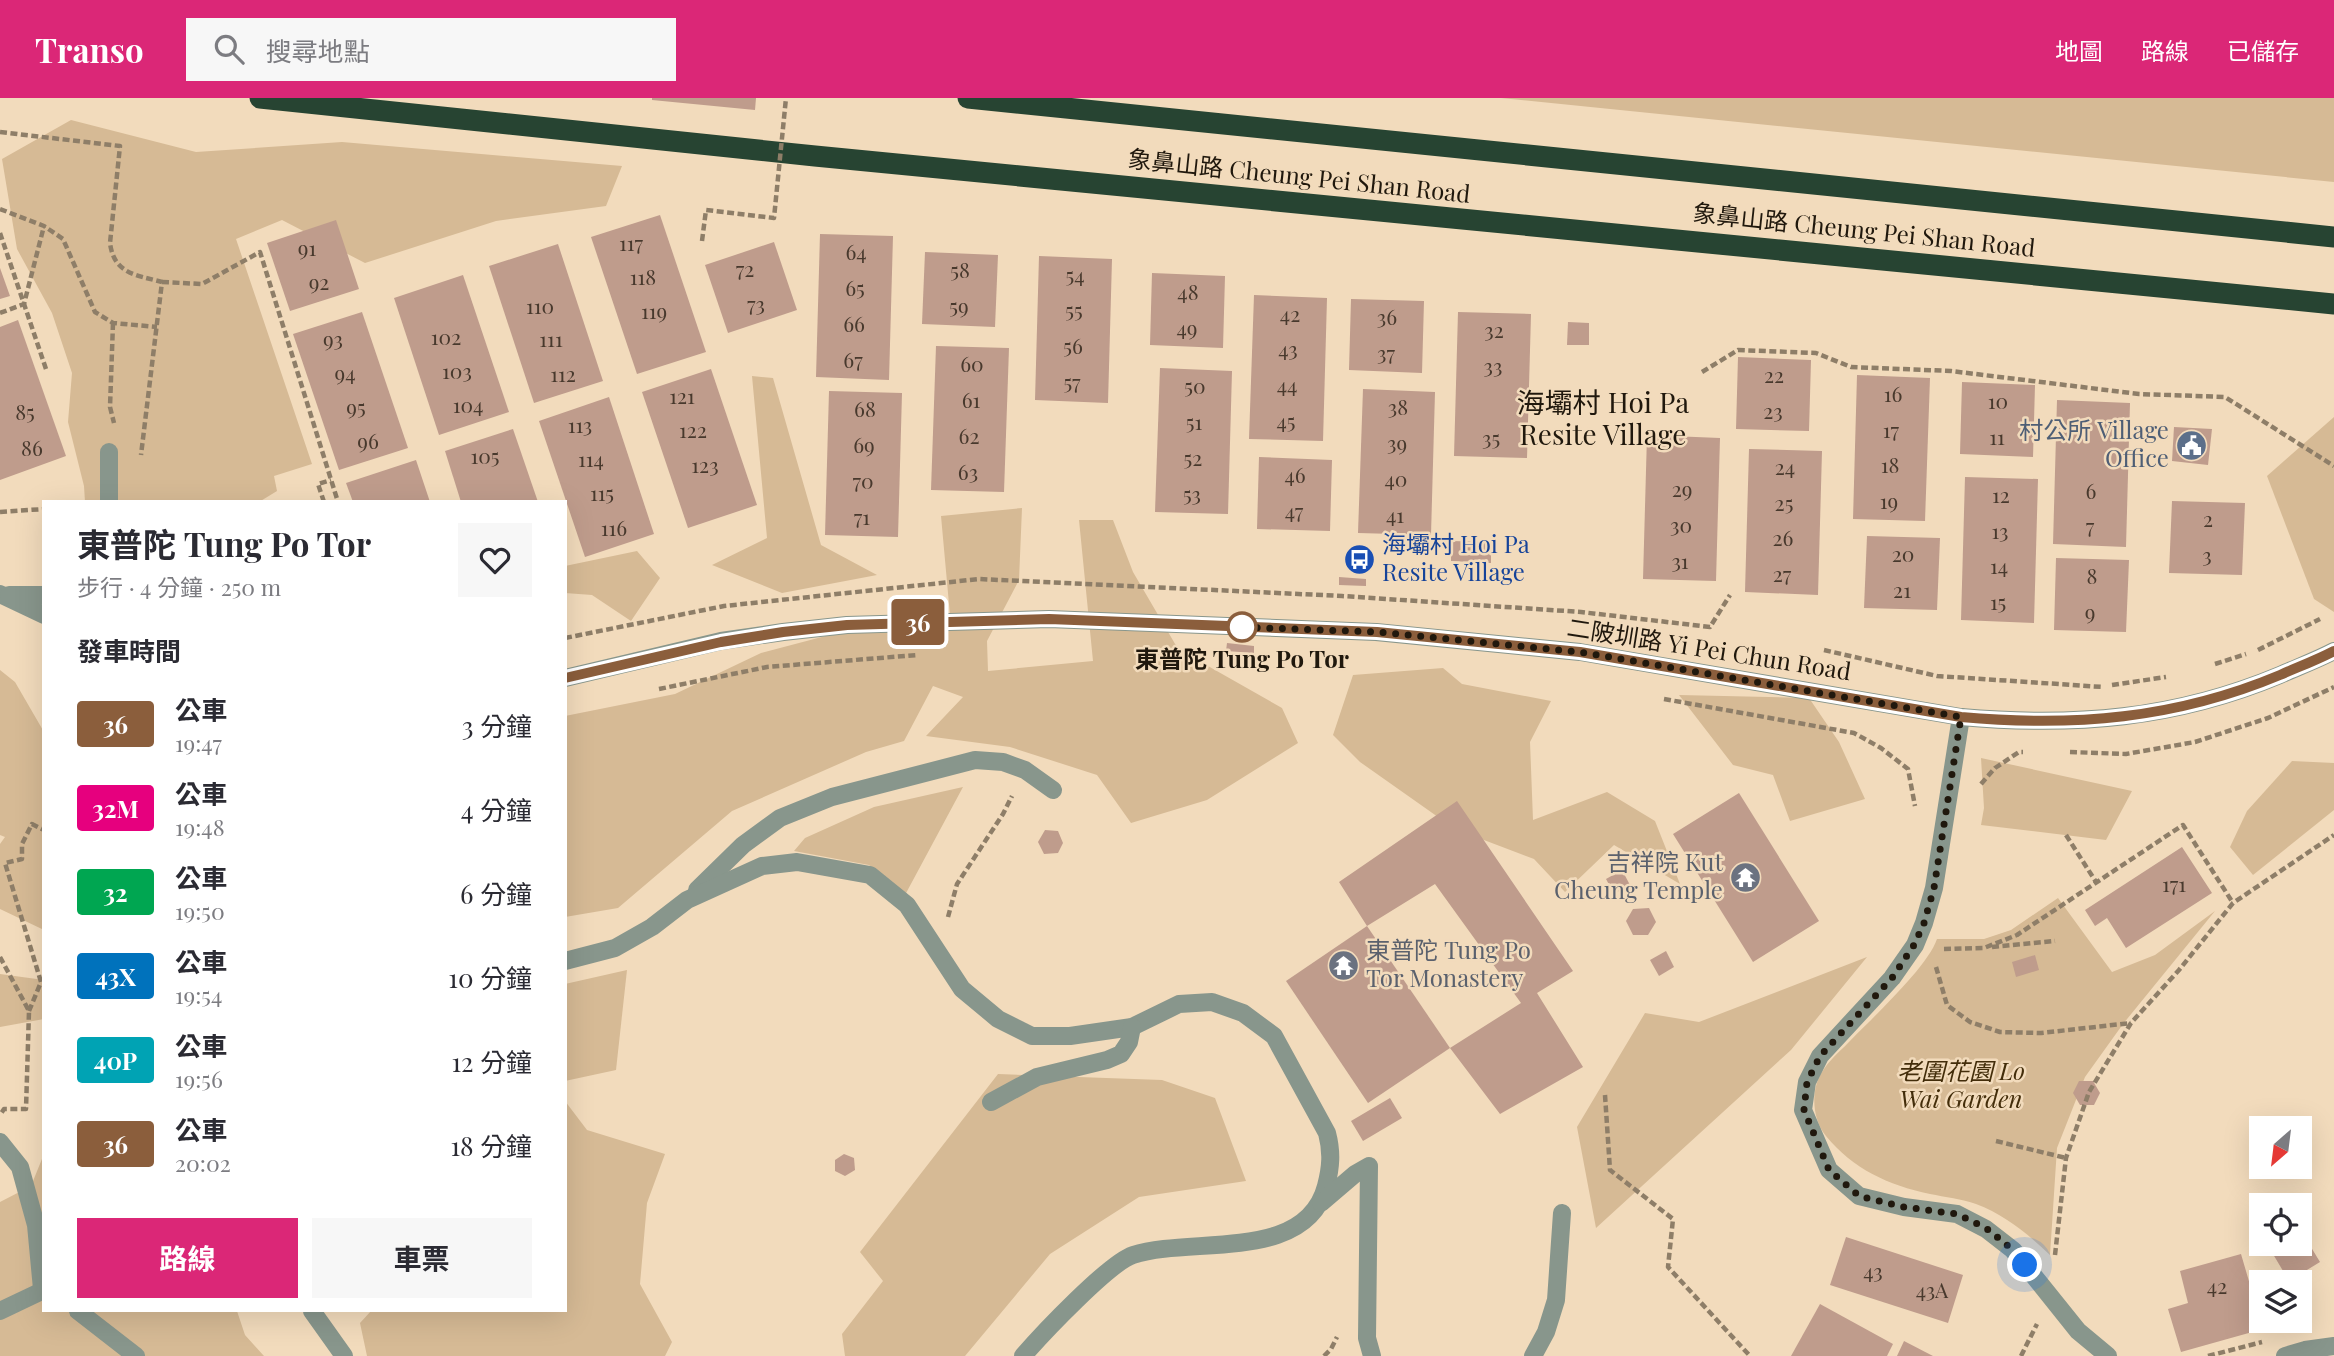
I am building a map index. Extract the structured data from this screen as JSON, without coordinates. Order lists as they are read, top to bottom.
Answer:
{
  "streets": {
    "highway": ["象鼻山路 Cheung Pei Shan Road"],
    "street": ["二陂圳路 Yi Pei Chun Road"]
  },
  "districts": ["海壩村 Hoi Pa Resite Village"],
  "parks": ["老圍花園 Lo Wai Garden"],
  "places": {
    "public building": ["村公所 Village Office"],
    "bus stop": ["海壩村 Hoi Pa Resite Village"],
    "other": ["東普陀 Tung Po Tor"],
    "temple": ["吉祥院 Kut Cheung Temple", "東普陀 Tung Po Tor Monastery"]
  },
  "lines": ["bus line 36"],
  "house_numbers": [
    "117",
    "91",
    "64",
    "72",
    "58",
    "54",
    "118",
    "92",
    "65",
    "48",
    "73",
    "110",
    "59",
    "55",
    "119",
    "42",
    "36",
    "66",
    "49",
    "32",
    "102",
    "93",
    "111",
    "56",
    "43",
    "37",
    "67",
    "60",
    "33",
    "103",
    "94",
    "112",
    "22",
    "57",
    "44",
    "50",
    "16",
    "121",
    "61",
    "10",
    "104",
    "95",
    "38",
    "68",
    "23",
    "85",
    "45",
    "51",
    "113",
    "122",
    "17",
    "62",
    "11",
    "35",
    "96",
    "39",
    "69",
    "86",
    "105",
    "52",
    "114",
    "123",
    "18",
    "24",
    "63",
    "46",
    "40",
    "70",
    "29",
    "6",
    "115",
    "53",
    "12",
    "19",
    "25",
    "47",
    "41",
    "71",
    "2",
    "30",
    "7",
    "116",
    "13",
    "26",
    "20",
    "3",
    "31",
    "14",
    "27",
    "8",
    "21",
    "15",
    "9",
    "171",
    "43",
    "42",
    "43A"
  ],
  "north": "bottom left",
  "page": {
    "header": "Transo",
    "search": "搜尋地點",
    "nav": ["地圖", "路線", "已儲存"],
    "on_map": "36",
    "heading": [
      ["東普陀 Tung Po Tor", "步行 · 4 分鐘 · 250 m"],
      "發車時間"
    ],
    "list": [
      {
        "mark": "36",
        "name": "公車",
        "note": "19:47",
        "value": "3 分鐘"
      },
      {
        "mark": "32M",
        "name": "公車",
        "note": "19:48",
        "value": "4 分鐘"
      },
      {
        "mark": "32",
        "name": "公車",
        "note": "19:50",
        "value": "6 分鐘"
      },
      {
        "mark": "43X",
        "name": "公車",
        "note": "19:54",
        "value": "10 分鐘"
      },
      {
        "mark": "40P",
        "name": "公車",
        "note": "19:56",
        "value": "12 分鐘"
      },
      {
        "mark": "36",
        "name": "公車",
        "note": "20:02",
        "value": "18 分鐘"
      }
    ],
    "buttons": ["路線", "車票"]
  }
}
